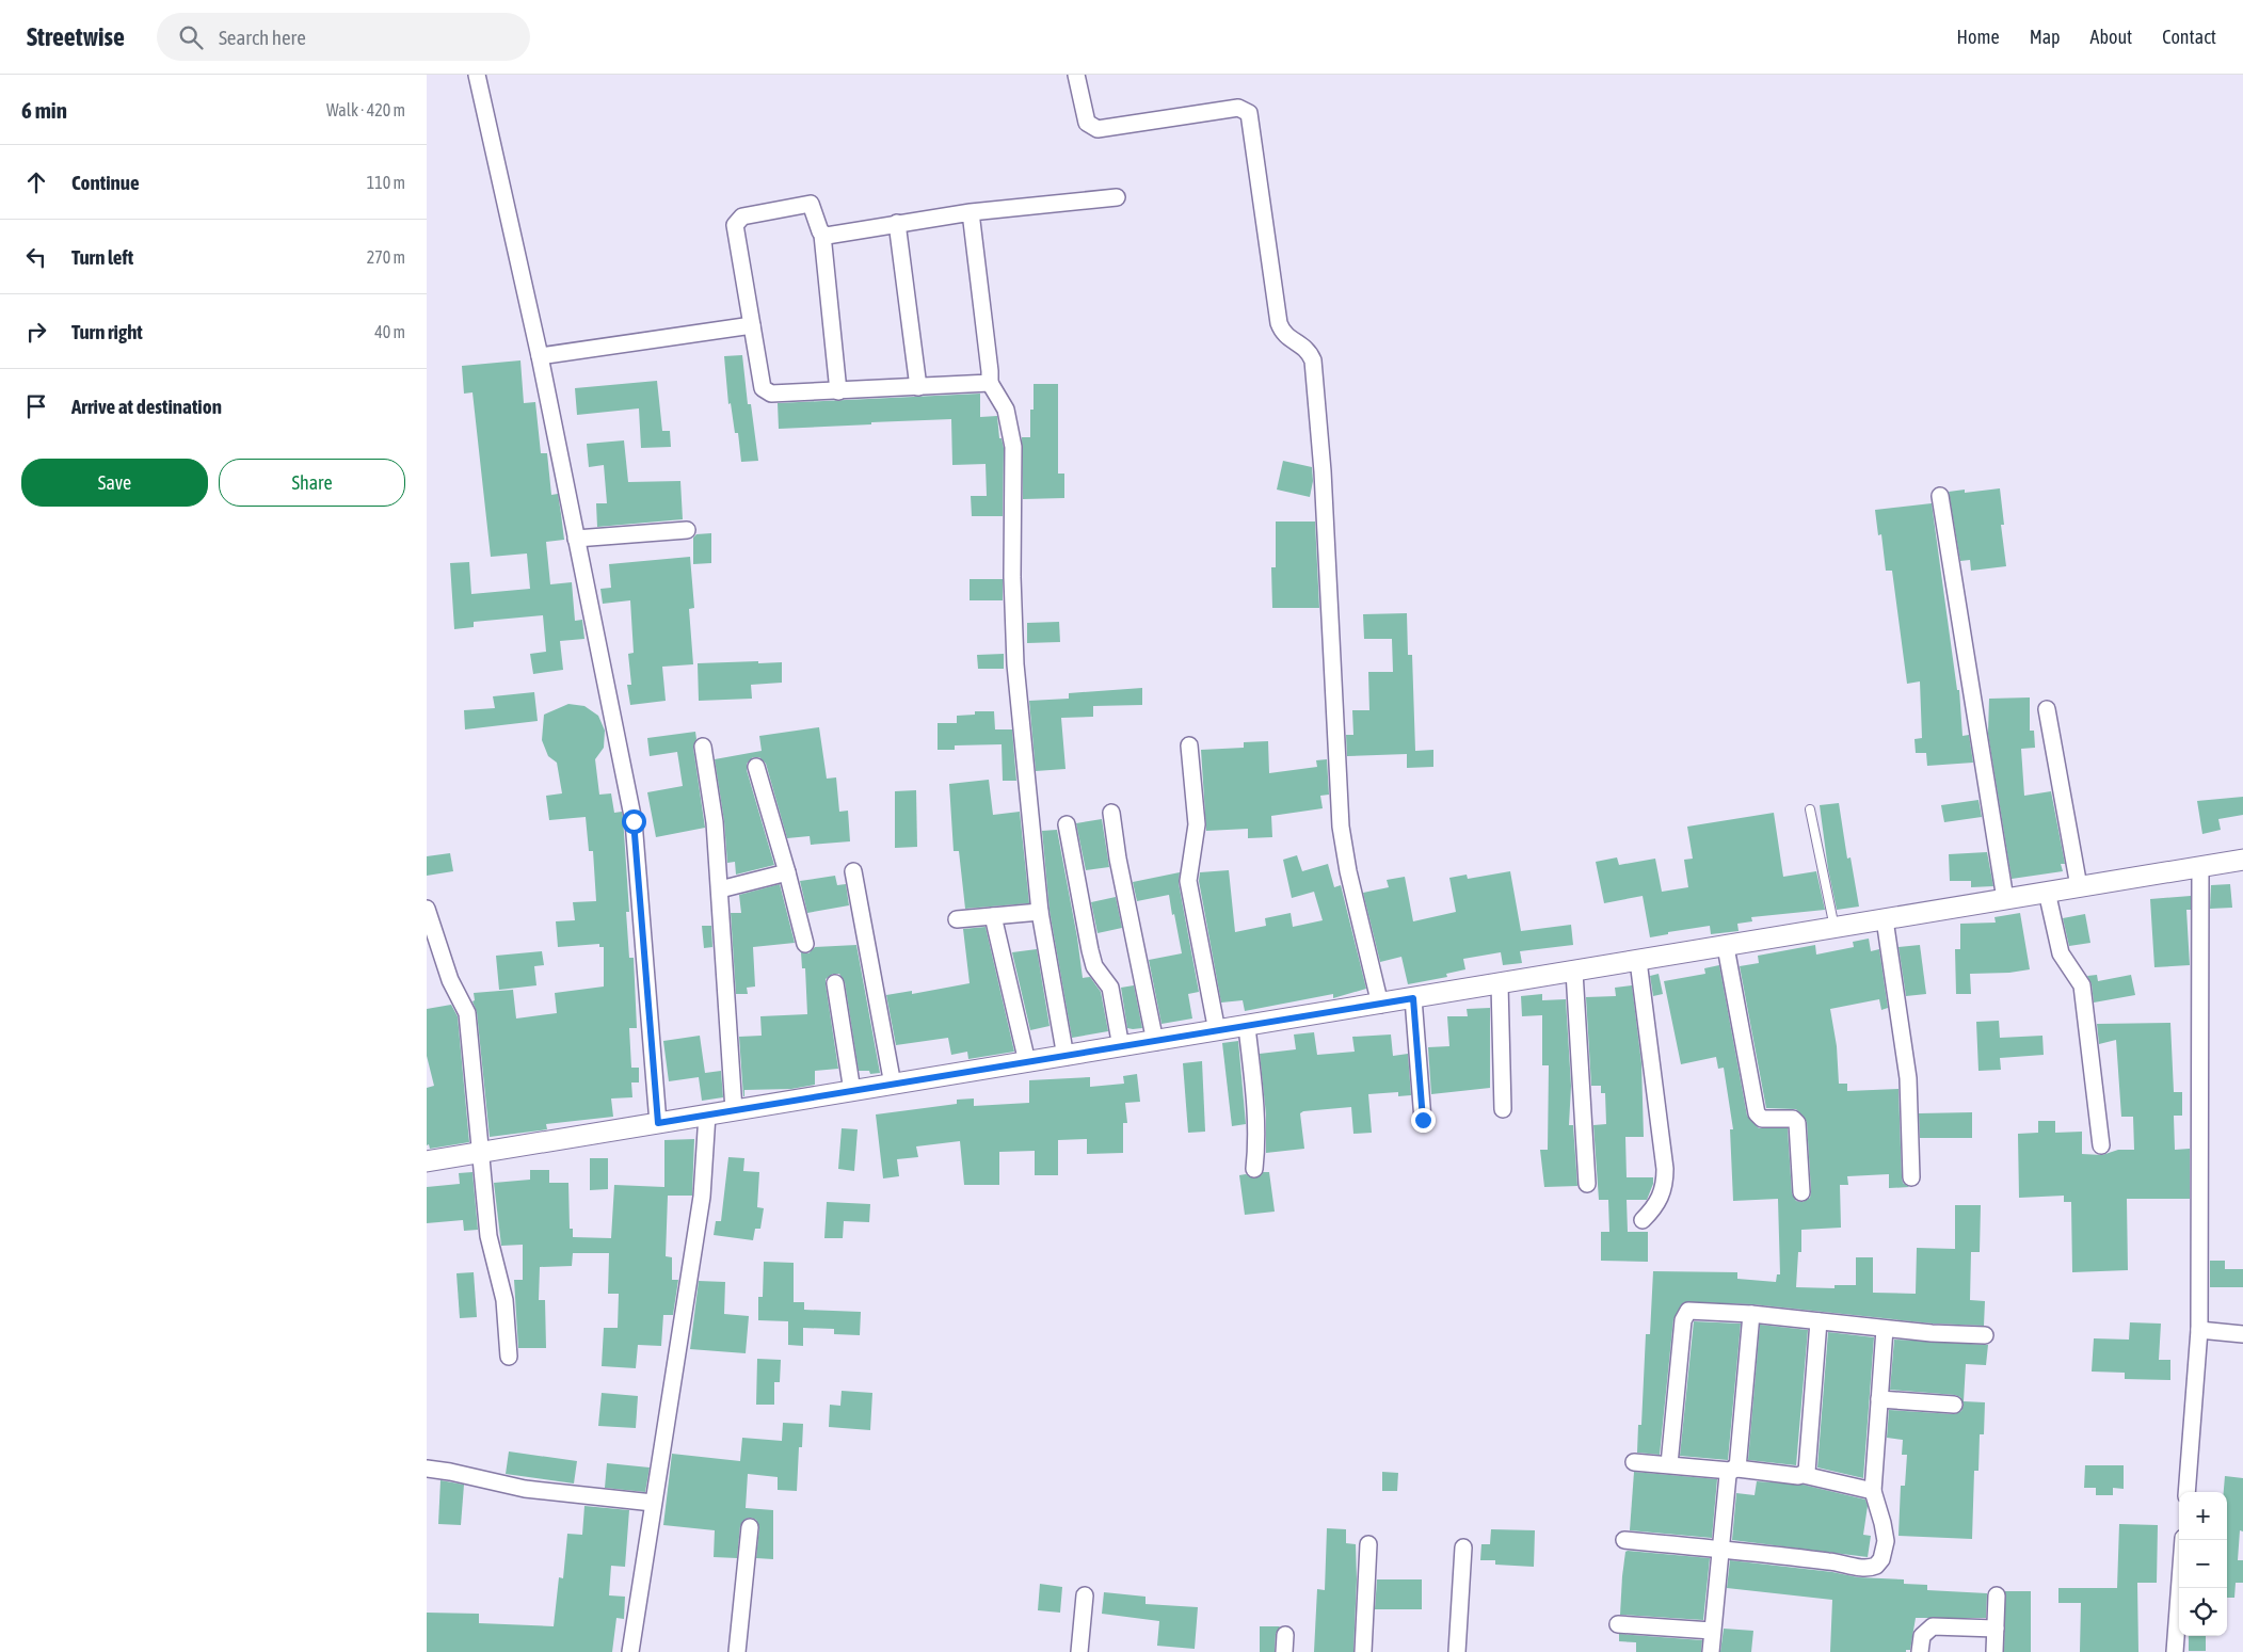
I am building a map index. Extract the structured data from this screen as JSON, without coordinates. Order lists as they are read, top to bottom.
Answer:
{
  "page": {
    "header": "Streetwise",
    "search": "Search here",
    "nav": [
      "Home",
      "Map",
      "About",
      "Contact"
    ],
    "heading": ["6 min", "Walk · 420 m"],
    "list": [
      ["Continue", "110 m"],
      ["Turn left", "270 m"],
      ["Turn right", "40 m"],
      "Arrive at destination"
    ],
    "buttons": ["Save", "Share"],
    "map_buttons": ["+", "−"]
  }
}
